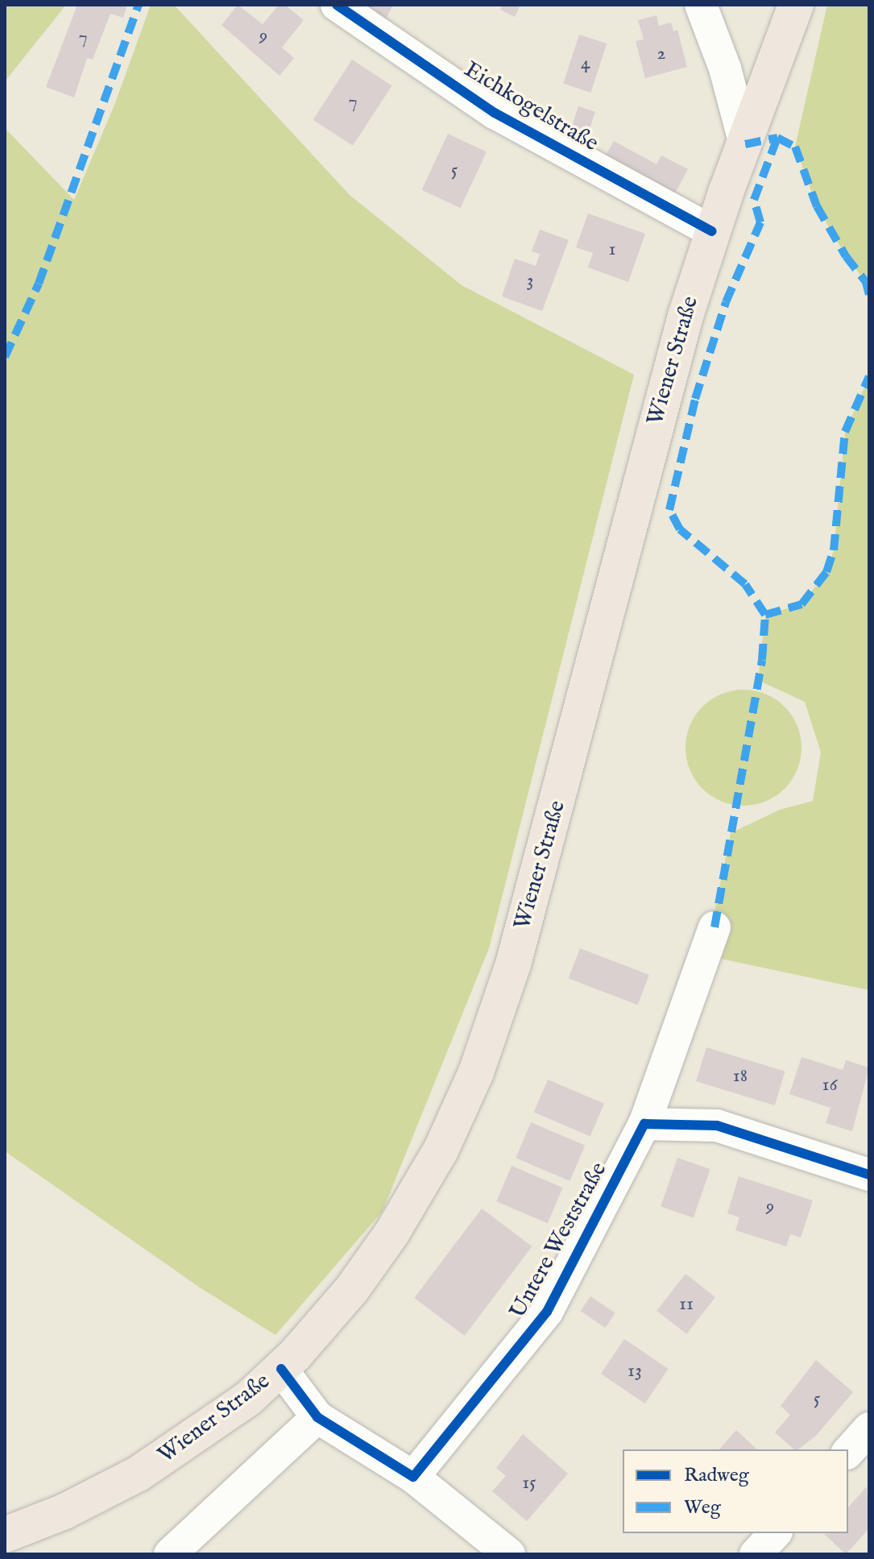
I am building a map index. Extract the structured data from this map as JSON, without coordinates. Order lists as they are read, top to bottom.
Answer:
{
  "streets": {
    "main road": ["Wiener Straße"],
    "street": ["Eichkogelstraße", "Untere Weststraße"]
  },
  "crossings": [
    ["Eichkogelstraße", "Wiener Straße"]
  ],
  "house_numbers": [
    "9",
    "7",
    "2",
    "4",
    "7",
    "5",
    "1",
    "3",
    "18",
    "16",
    "9",
    "11",
    "13",
    "5",
    "15"
  ],
  "legend": ["Radweg", "Weg"]
}
